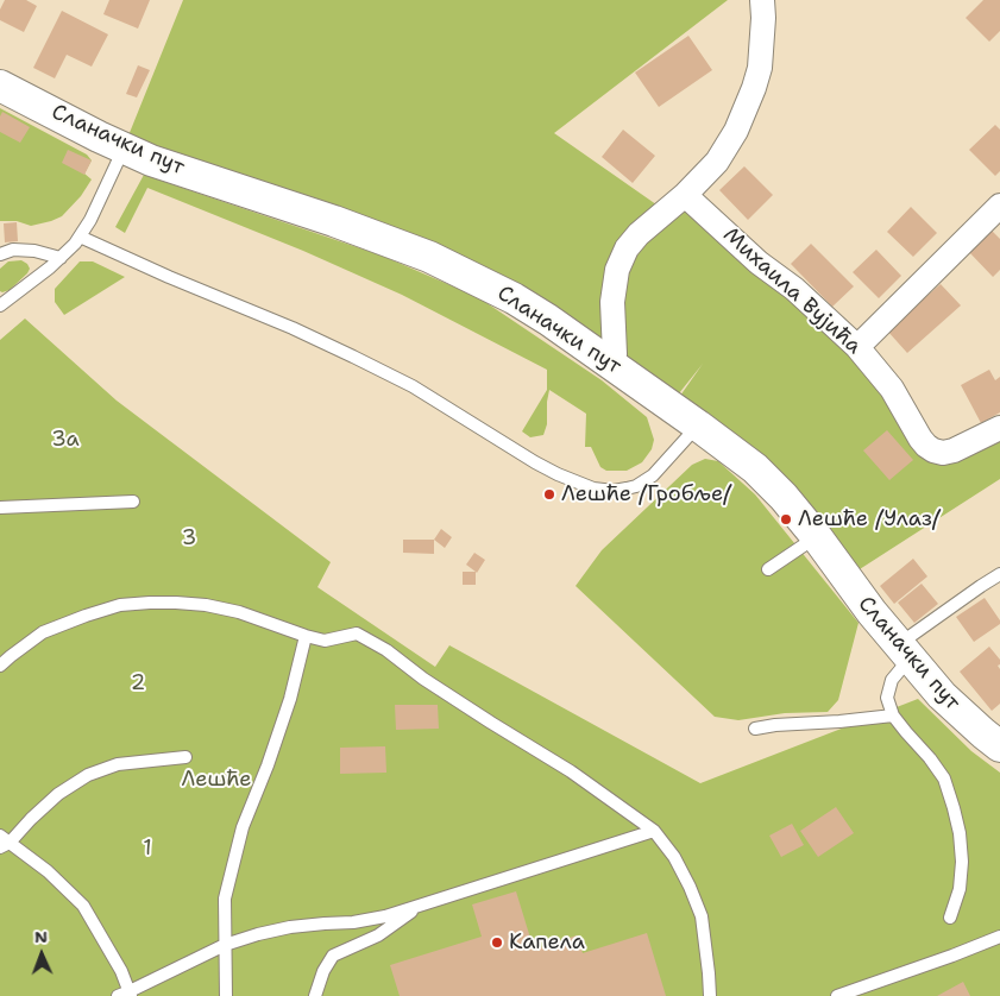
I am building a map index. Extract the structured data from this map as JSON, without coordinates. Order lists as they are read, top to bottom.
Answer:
{
  "streets": {
    "street": ["Сланачки пут", "Михаила Вујића"]
  },
  "parks": [
    "3a",
    "3",
    "2",
    "Лешће",
    "1"
  ],
  "places": ["Лешће /Гробље/", "Лешће /Улаз/", "Капела"],
  "north": "top"
}
